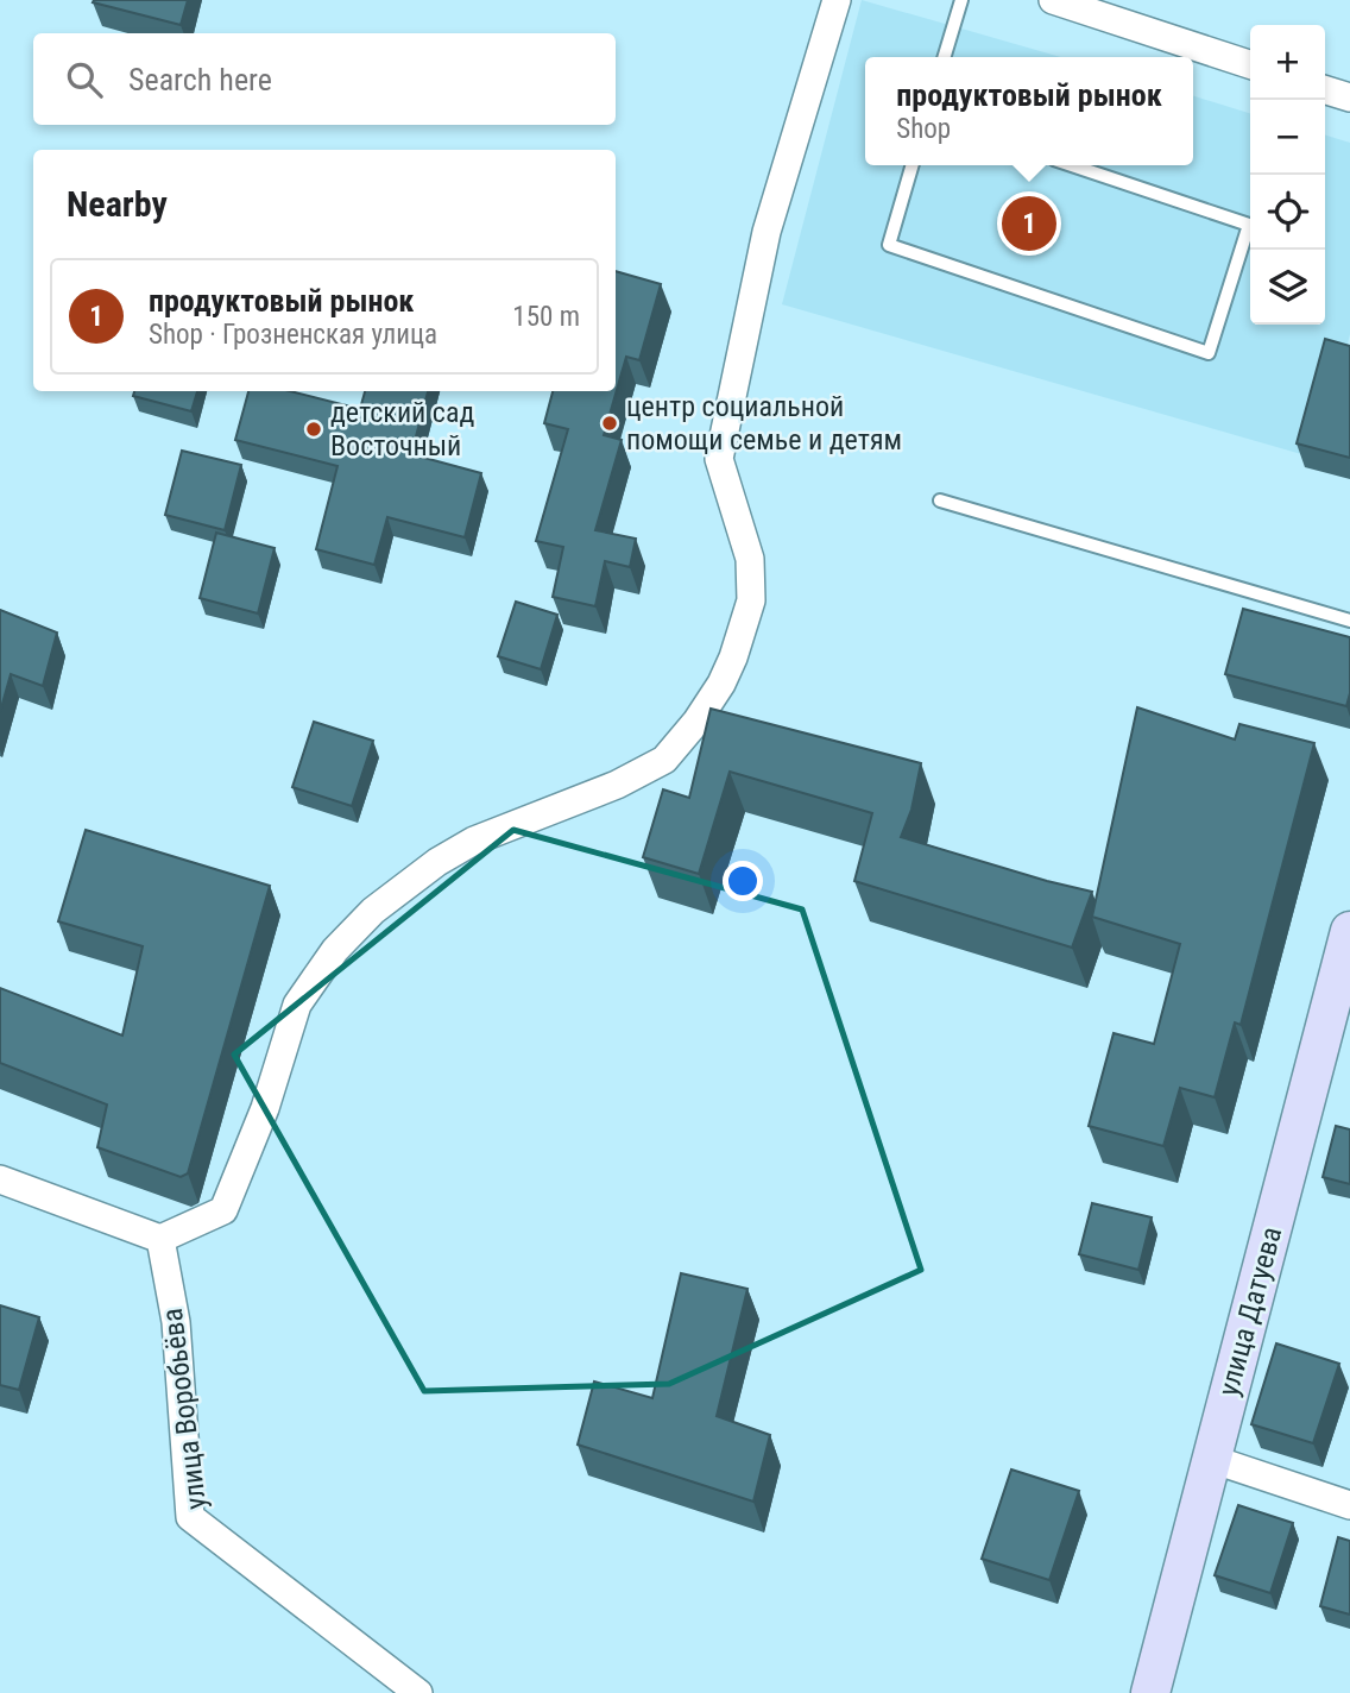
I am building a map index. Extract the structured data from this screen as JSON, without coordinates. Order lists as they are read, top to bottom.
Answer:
{
  "streets": {
    "street": ["улица Датуева", "улица Воробьёва"]
  },
  "places": ["центр социальной помощи семье и детям", "детский сад Восточный"],
  "page": {
    "map_buttons": ["+", "−"],
    "search": "Search here",
    "popup": ["продуктовый рынок", "Shop"],
    "heading": "Nearby",
    "pins": "1",
    "list": [
      {
        "mark": "1",
        "name": "продуктовый рынок",
        "note": "Shop · Грозненская улица",
        "value": "150 m"
      }
    ]
  }
}
